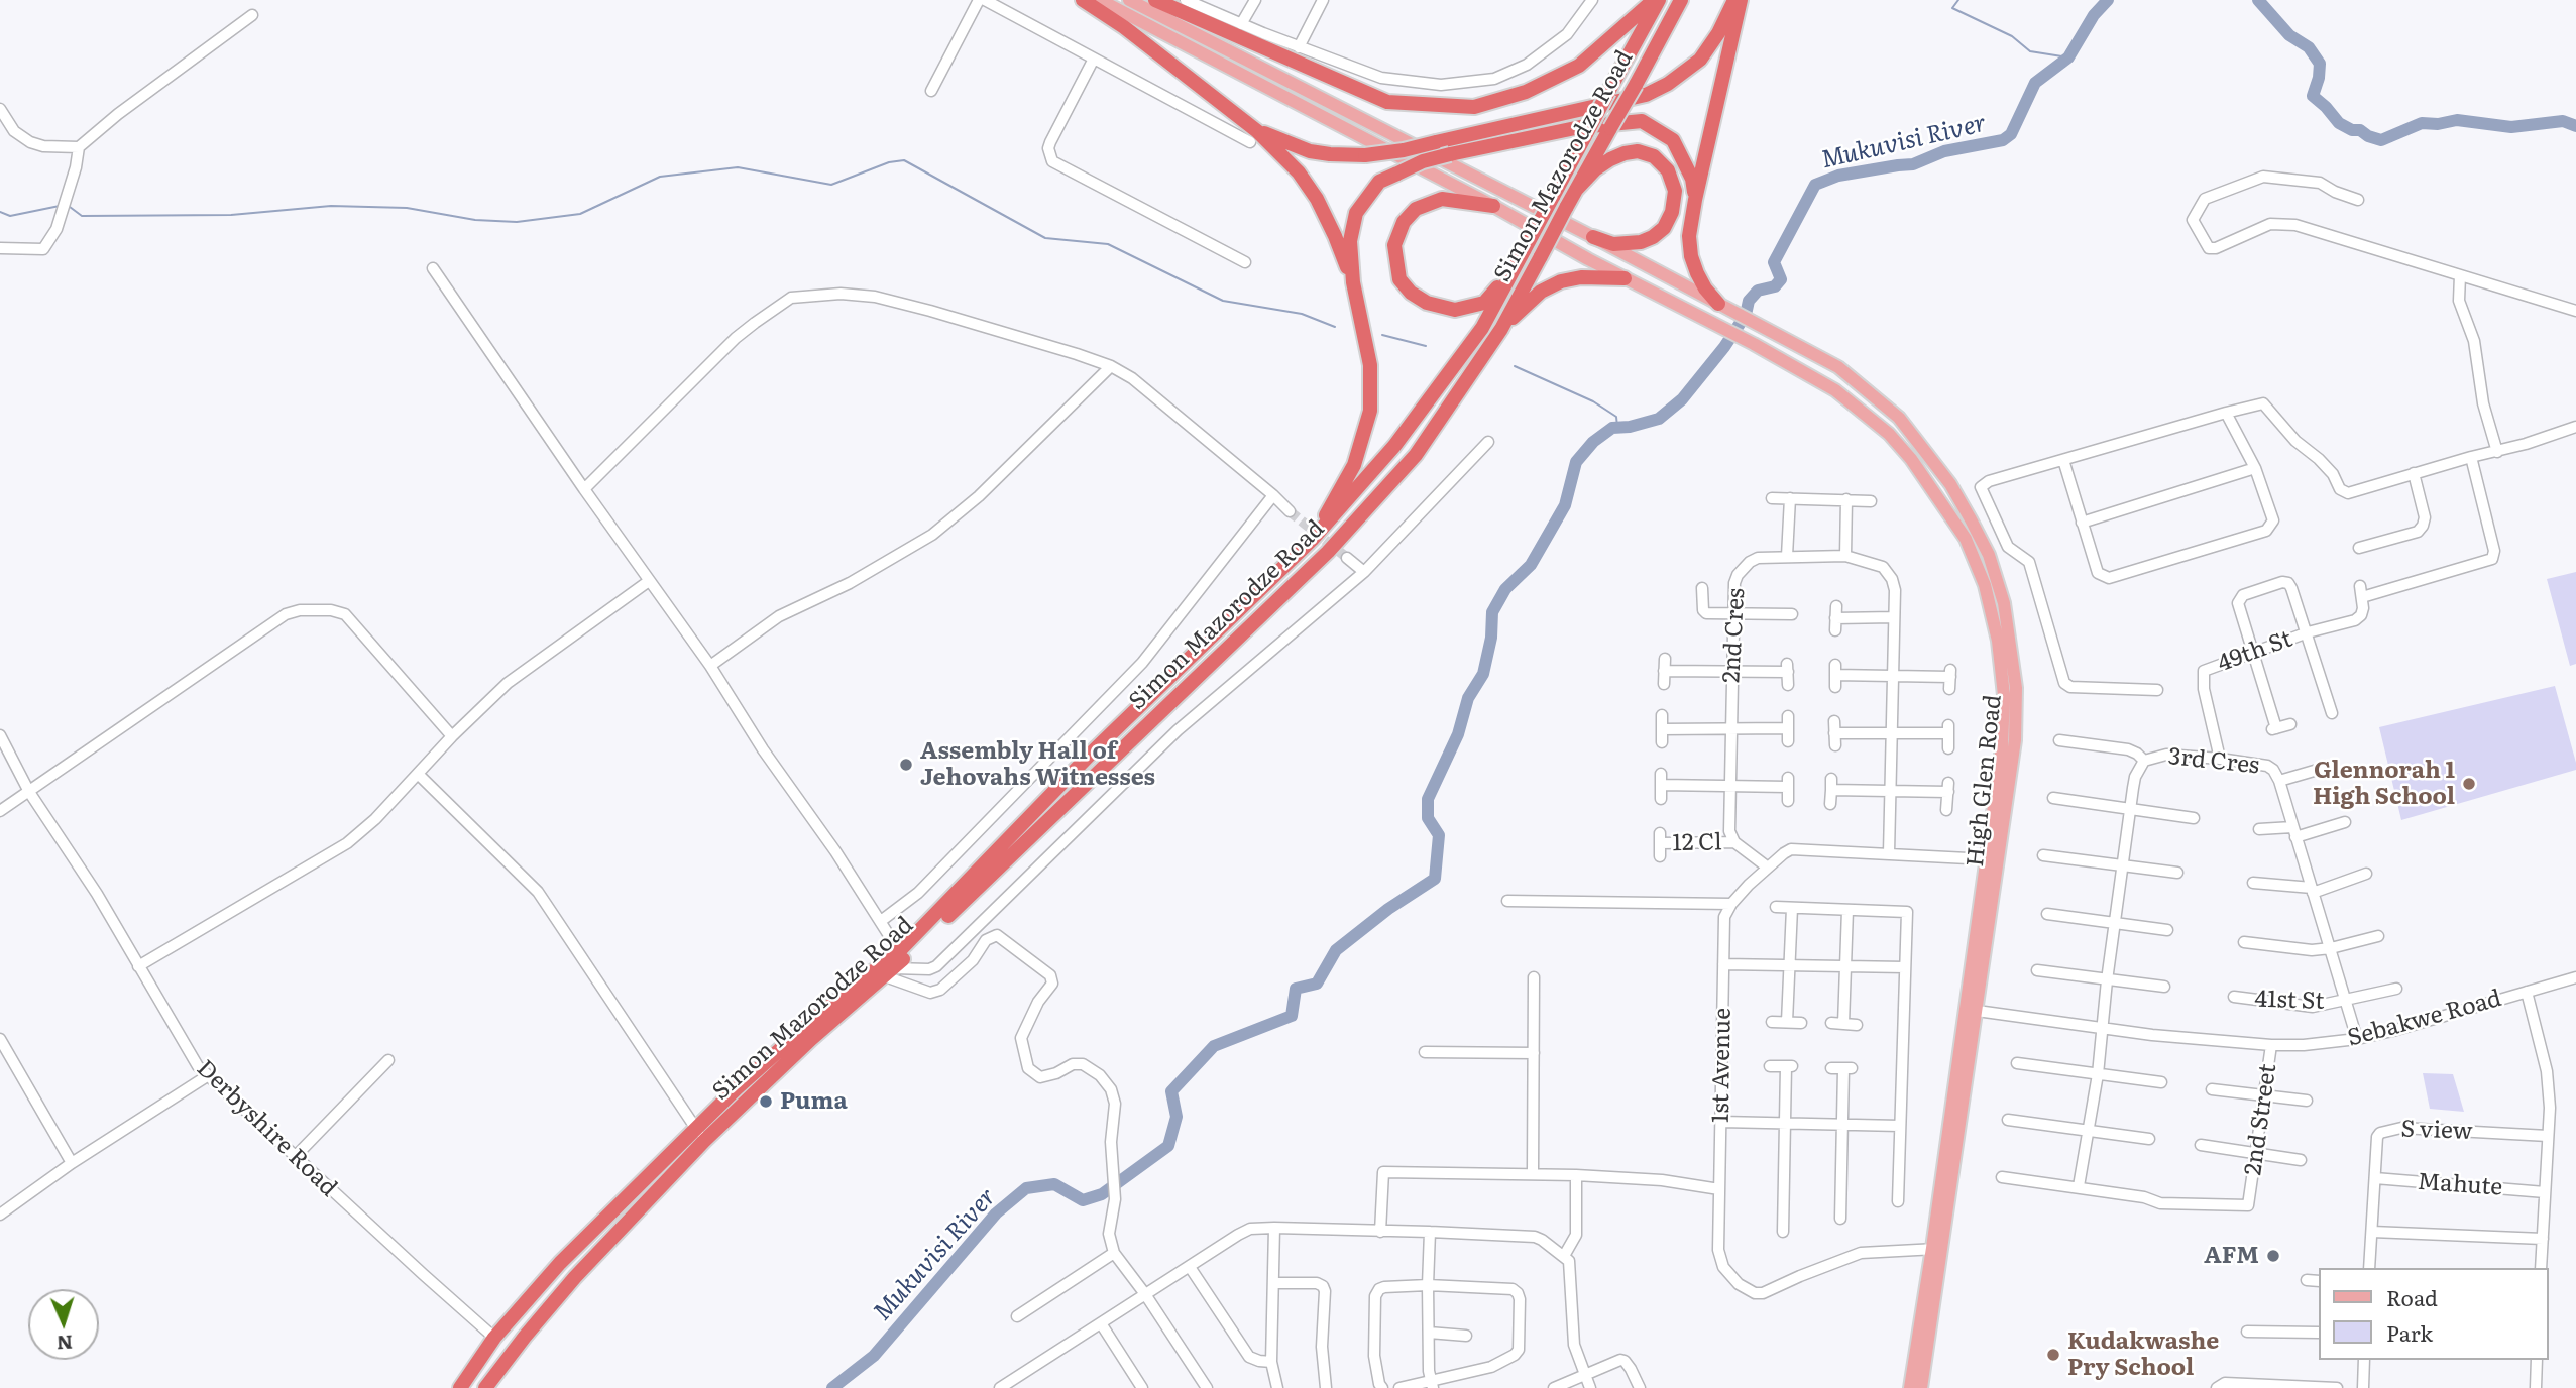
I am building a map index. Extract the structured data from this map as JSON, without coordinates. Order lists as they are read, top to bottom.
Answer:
{
  "streets": {
    "highway": ["Simon Mazorodze Road"],
    "main road": ["High Glen Road"],
    "street": [
      "2nd Cres",
      "49th St",
      "3rd Cres",
      "12 Cl",
      "41st St",
      "Sebakwe Road",
      "1st Avenue",
      "2nd Street",
      "Derbyshire Road",
      "S view",
      "Mahute"
    ]
  },
  "crossings": [
    ["Simon Mazorodze Road", "Derbyshire Road"],
    ["2nd Cres", "12 Cl"],
    ["49th St", "3rd Cres"],
    ["3rd Cres", "41st St"],
    ["3rd Cres", "Sebakwe Road"],
    ["3rd Cres", "2nd Street"],
    ["High Glen Road", "Sebakwe Road"],
    ["High Glen Road", "1st Avenue"],
    ["Sebakwe Road", "2nd Street"],
    ["S view", "Mahute"]
  ],
  "water": ["Mukuvisi River"],
  "places": [
    "Assembly Hall of Jehovahs Witnesses",
    "Glennorah 1 High School",
    "Puma",
    "AFM",
    "Kudakwashe Pry School"
  ],
  "legend": ["Road", "Park"],
  "north": "bottom"
}
